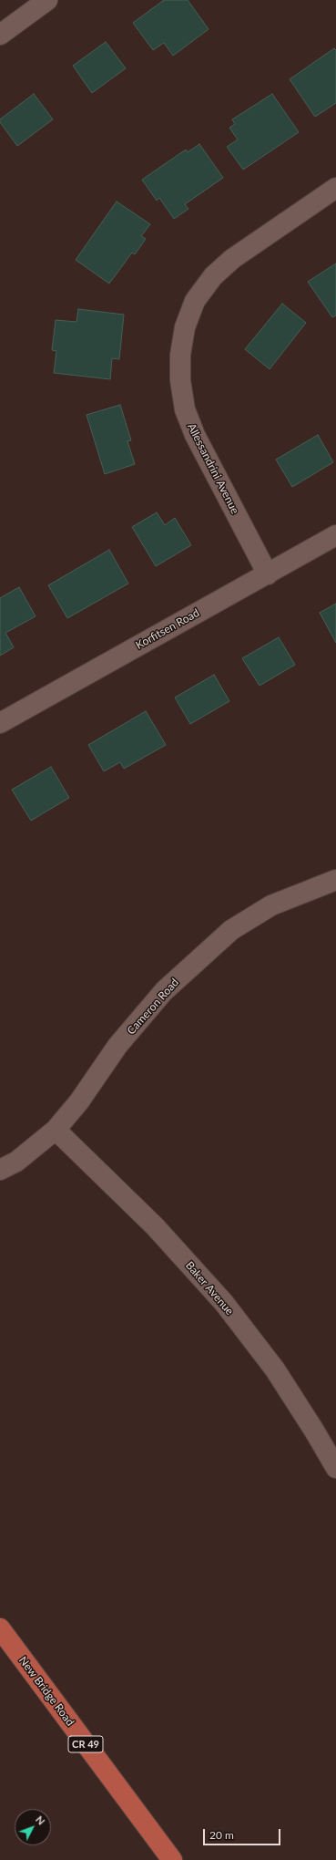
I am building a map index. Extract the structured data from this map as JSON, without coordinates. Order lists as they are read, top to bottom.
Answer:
{
  "streets": {
    "main road": ["New Bridge Road", "CR 49"],
    "street": [
      "Allessandrini Avenue",
      "Korfitsen Road",
      "Cameron Road",
      "Baker Avenue"
    ]
  },
  "crossings": [
    ["Allessandrini Avenue", "Korfitsen Road"],
    ["Cameron Road", "Baker Avenue"]
  ],
  "scale_bar": "20 m",
  "north": "top right"
}
